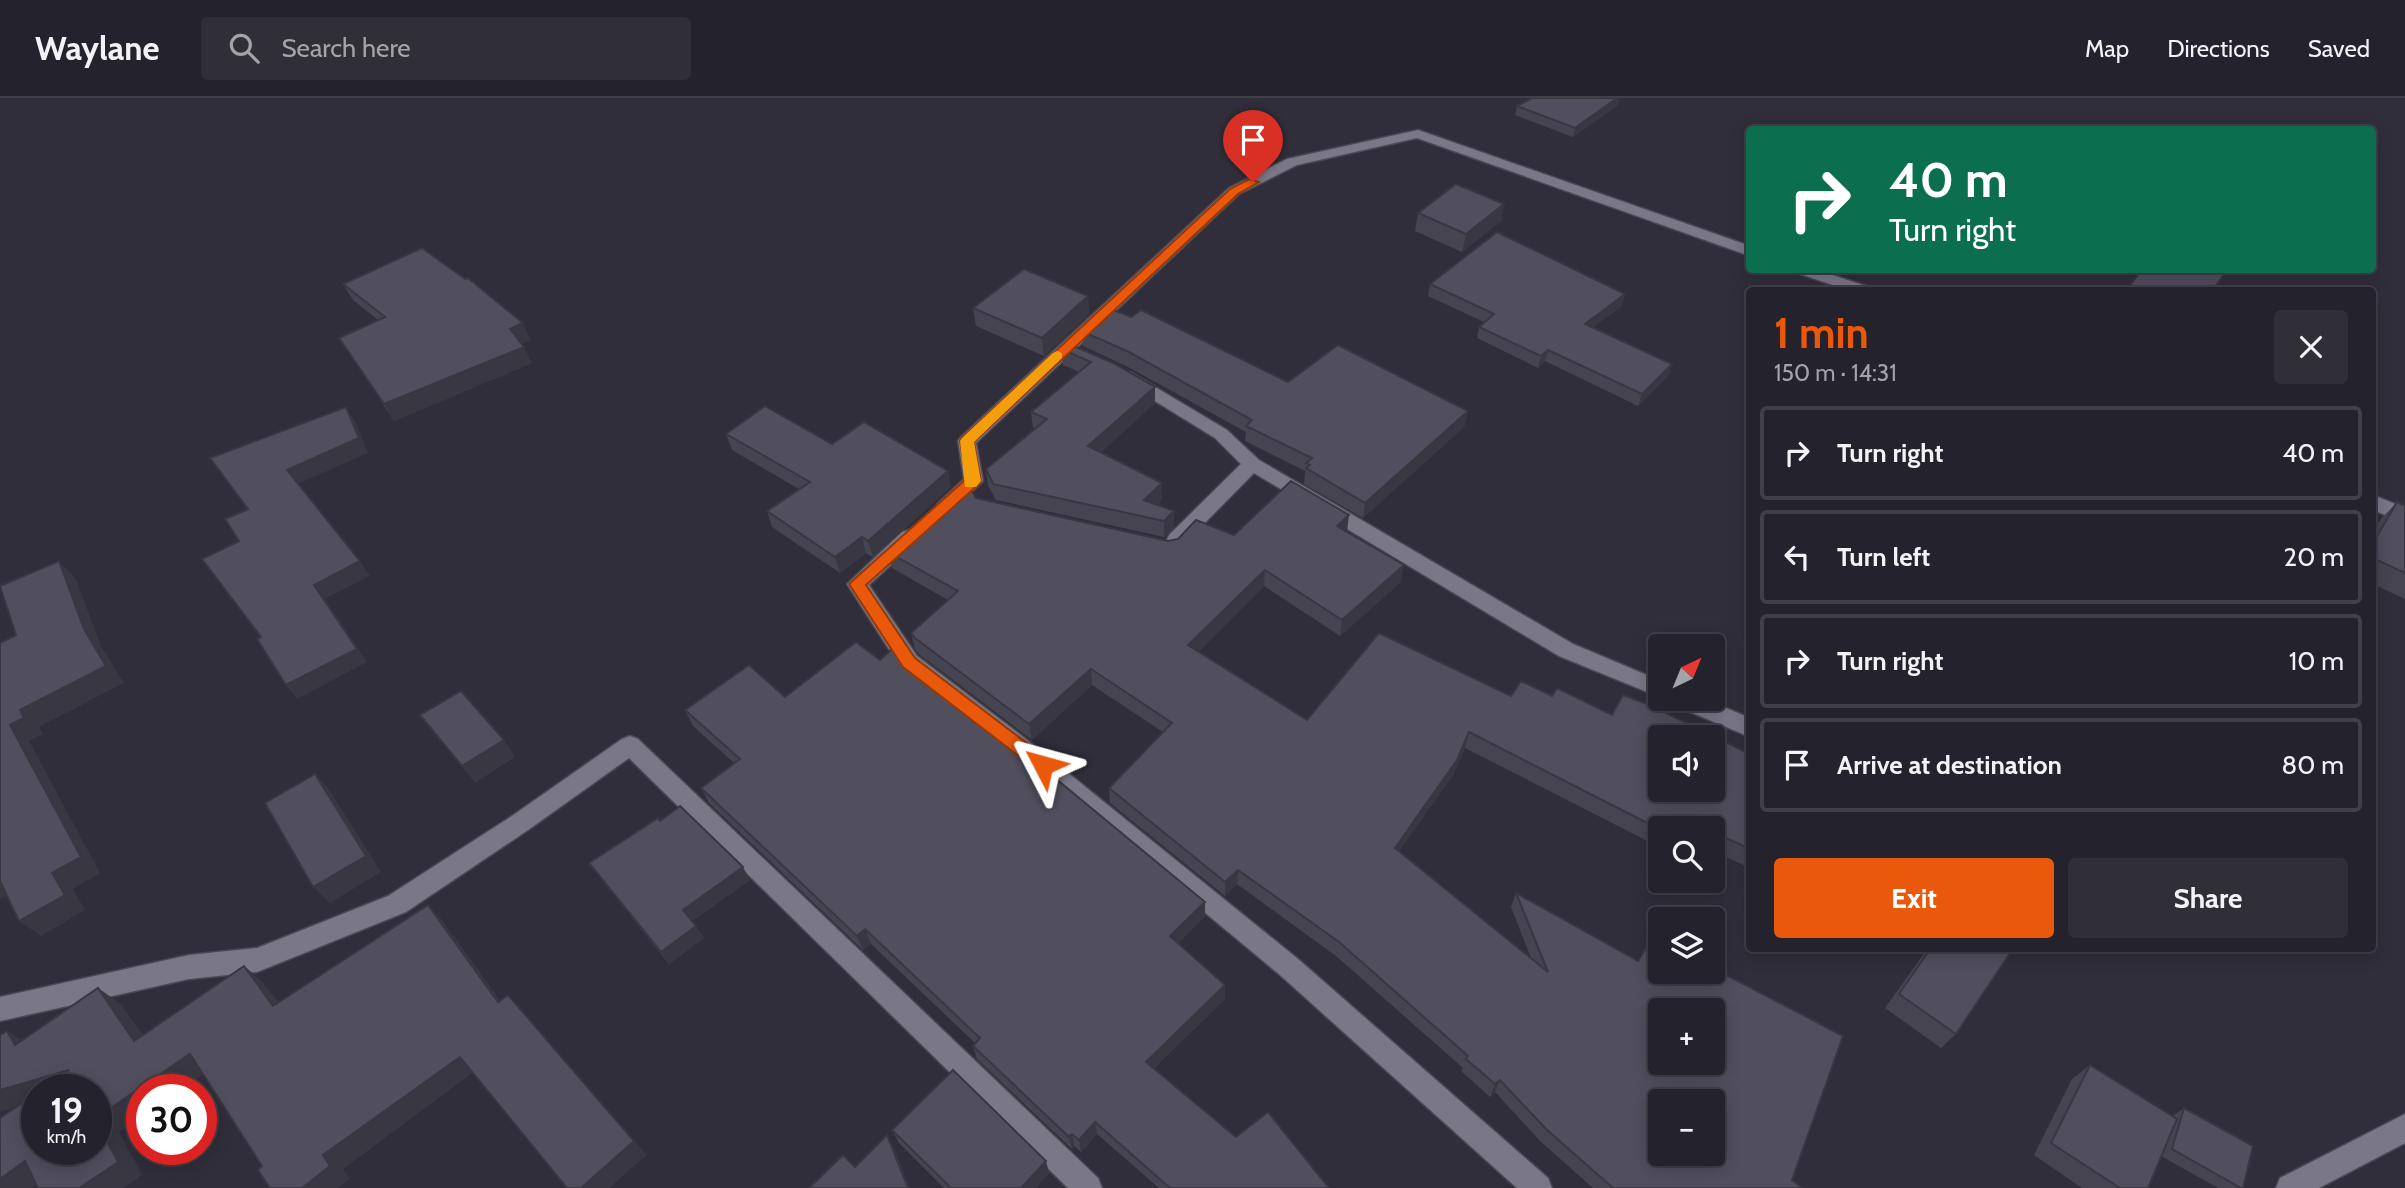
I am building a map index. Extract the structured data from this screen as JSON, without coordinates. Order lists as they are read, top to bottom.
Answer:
{
  "north": "top right",
  "page": {
    "header": "Waylane",
    "search": "Search here",
    "nav": ["Map", "Directions", "Saved"],
    "turn": ["40 m", "Turn right"],
    "heading": ["1 min", "150 m · 14:31"],
    "list": [
      {
        "name": "Turn right",
        "value": "40 m"
      },
      {
        "name": "Turn left",
        "value": "20 m"
      },
      {
        "name": "Turn right",
        "value": "10 m"
      },
      {
        "name": "Arrive at destination",
        "value": "80 m"
      }
    ],
    "map_buttons": ["+", "−"],
    "buttons": ["Exit", "Share"],
    "speed": "19 km/h",
    "limit": "30"
  }
}
